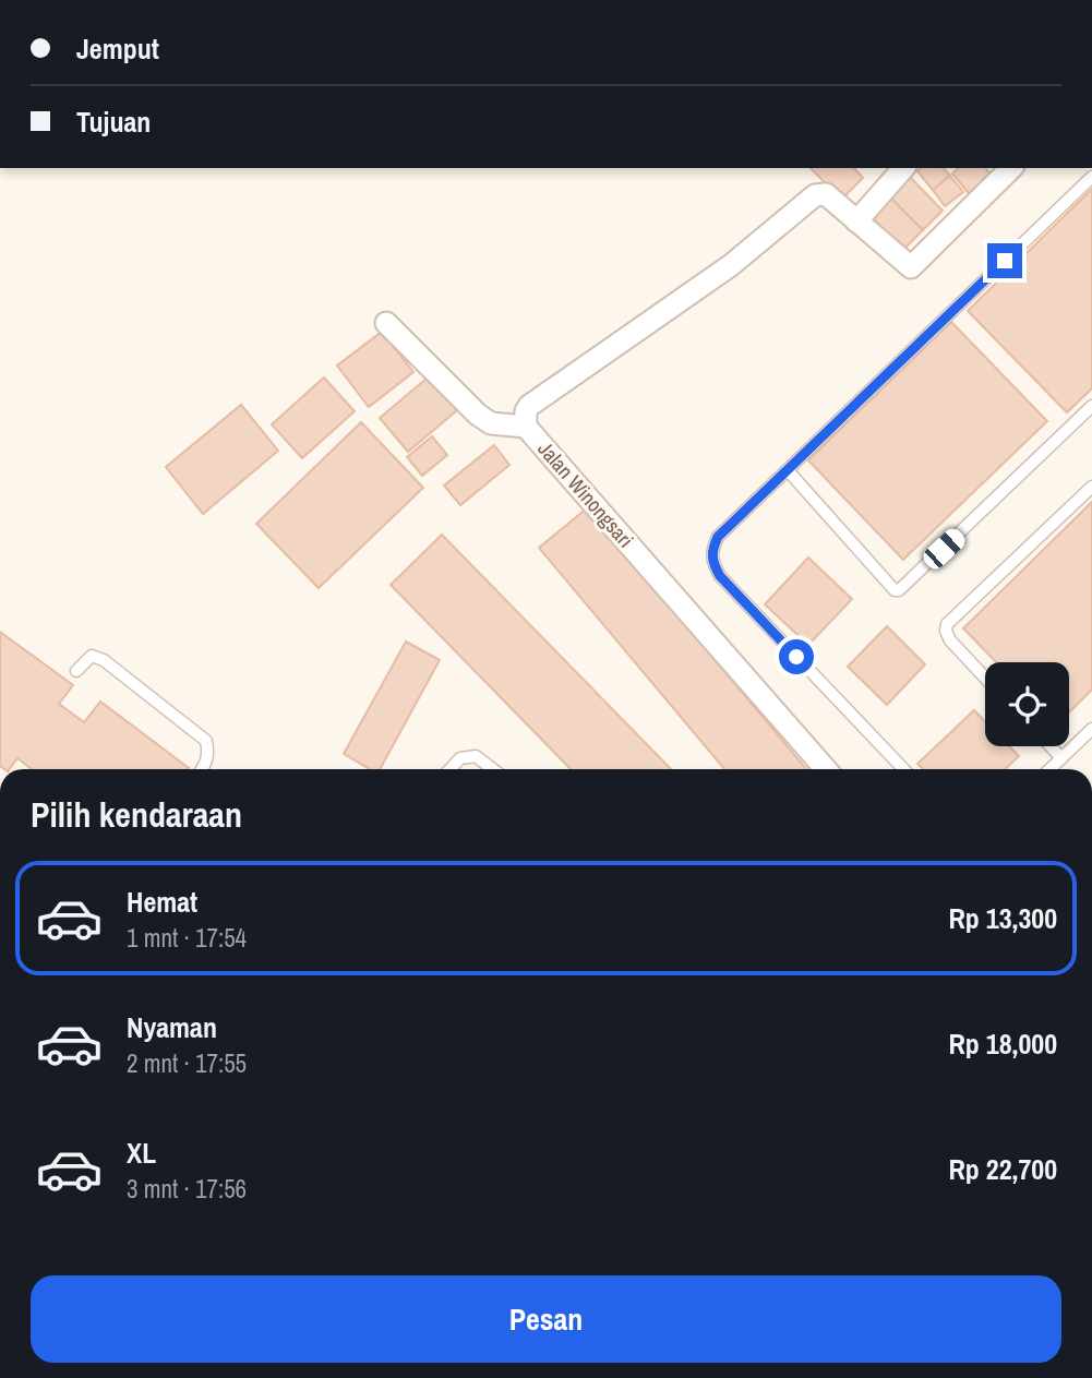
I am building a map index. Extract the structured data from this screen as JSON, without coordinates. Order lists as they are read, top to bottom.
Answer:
{
  "streets": {
    "street": ["Jalan Winongsari"]
  },
  "page": {
    "banner": ["Jemput", "Tujuan"],
    "heading": "Pilih kendaraan",
    "list": [
      {
        "name": "Hemat",
        "note": "1 mnt · 17:54",
        "value": "Rp 13,300"
      },
      {
        "name": "Nyaman",
        "note": "2 mnt · 17:55",
        "value": "Rp 18,000"
      },
      {
        "name": "XL",
        "note": "3 mnt · 17:56",
        "value": "Rp 22,700"
      }
    ],
    "buttons": "Pesan"
  }
}
